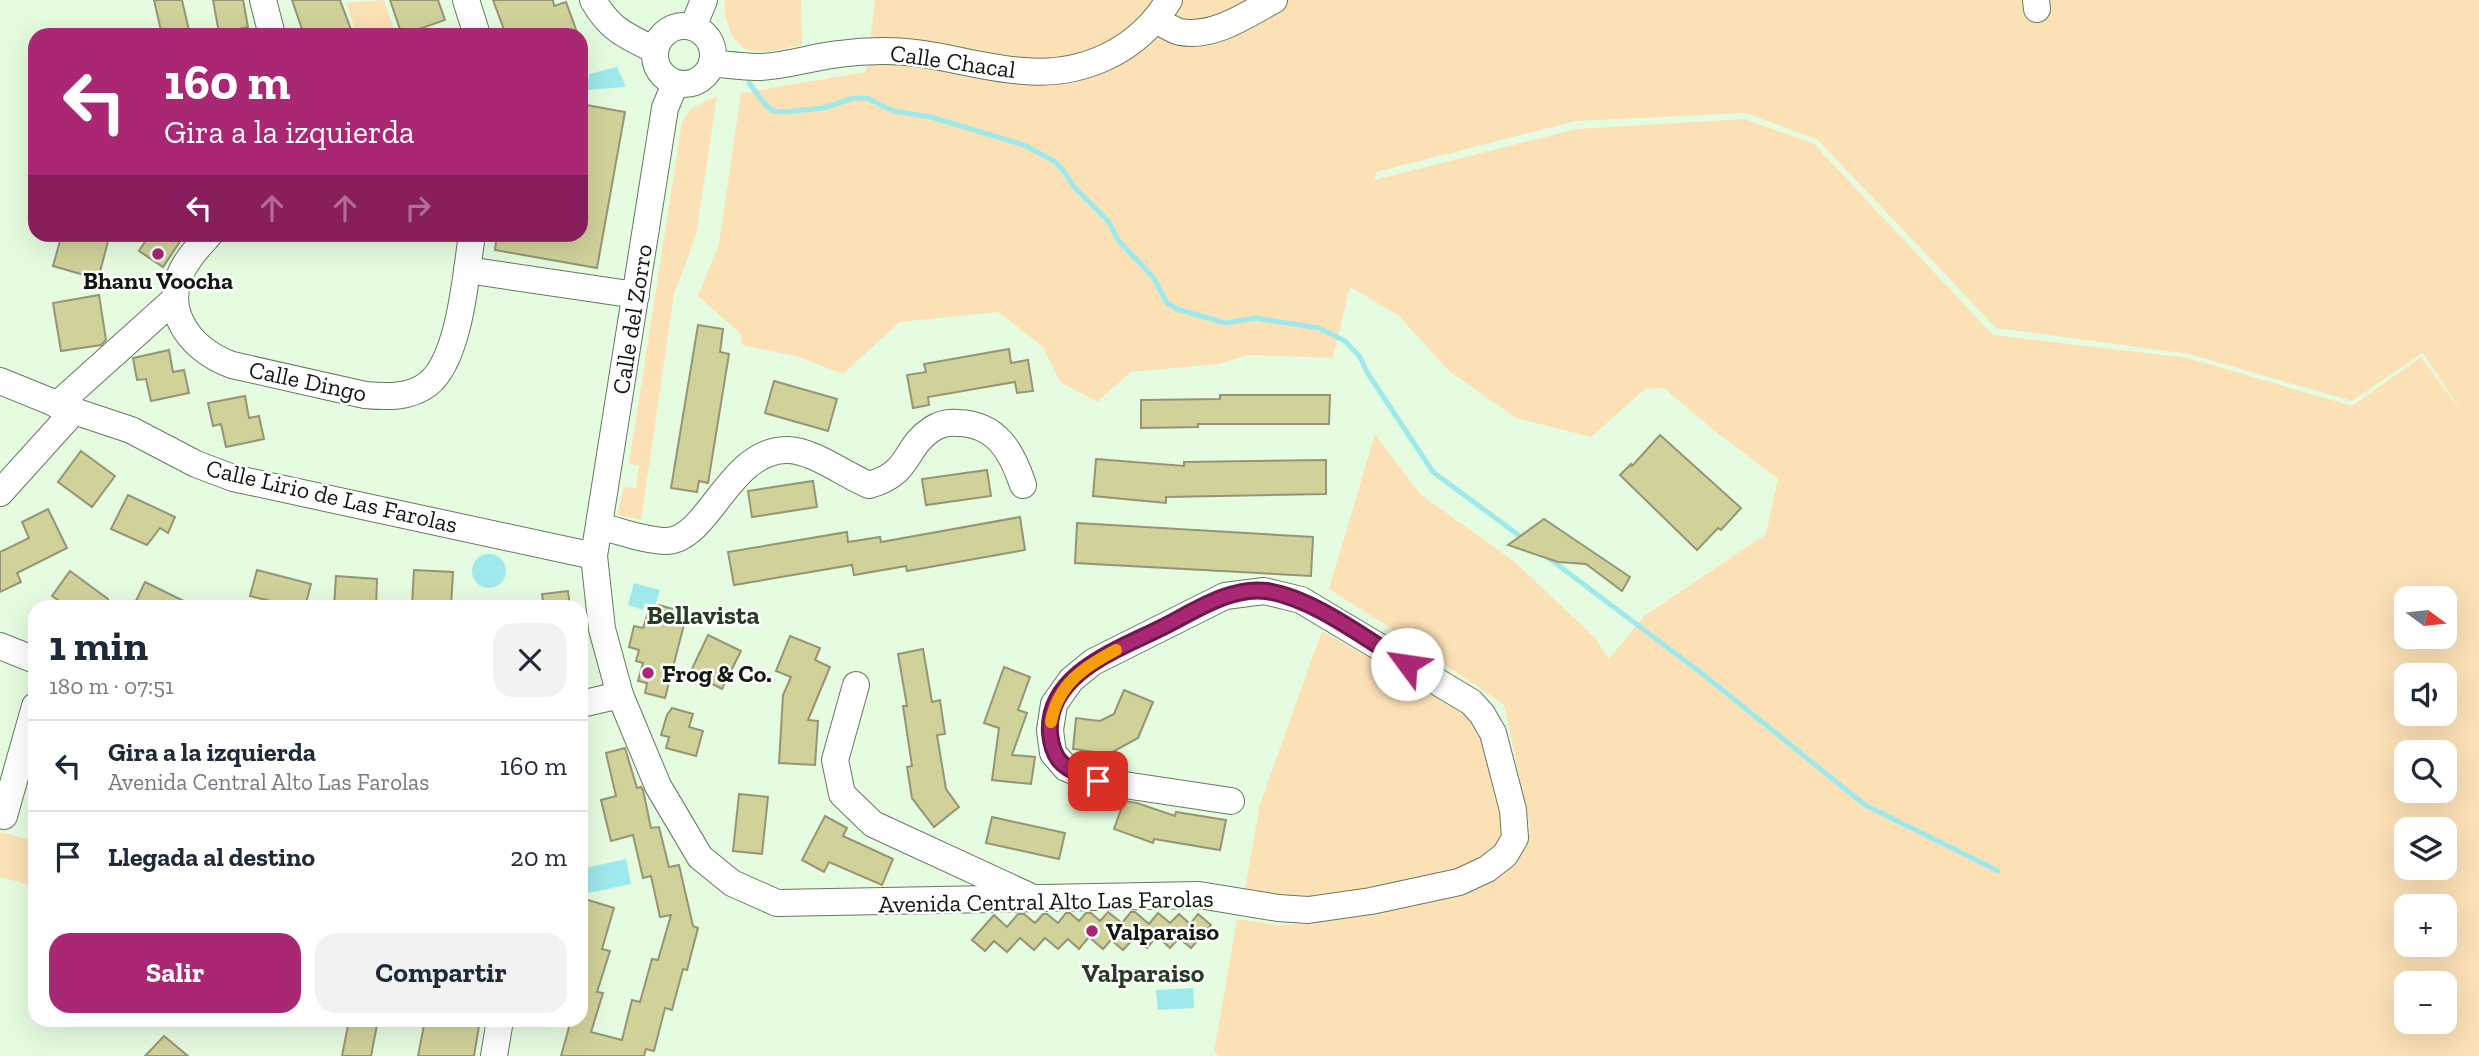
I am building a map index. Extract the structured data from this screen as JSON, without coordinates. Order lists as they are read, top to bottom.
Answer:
{
  "streets": {
    "street": [
      "Calle Chacal",
      "Calle del Zorro",
      "Calle Dingo",
      "Calle Lirio de Las Farolas",
      "Avenida Central Alto Las Farolas"
    ]
  },
  "crossings": [
    ["Calle Chacal", "Calle del Zorro"],
    ["Calle del Zorro", "Calle Lirio de Las Farolas"],
    ["Calle del Zorro", "Avenida Central Alto Las Farolas"],
    ["Calle Lirio de Las Farolas", "Avenida Central Alto Las Farolas"]
  ],
  "districts": ["Bellavista", "Valparaiso"],
  "places": ["Bhanu Voocha", "Frog & Co.", "Valparaiso"],
  "north": "right",
  "page": {
    "turn": ["160 m", "Gira a la izquierda"],
    "map_buttons": ["+", "−"],
    "heading": ["1 min", "180 m · 07:51"],
    "list": [
      {
        "name": "Gira a la izquierda",
        "note": "Avenida Central Alto Las Farolas",
        "value": "160 m"
      },
      {
        "name": "Llegada al destino",
        "value": "20 m"
      }
    ],
    "buttons": ["Salir", "Compartir"]
  }
}
